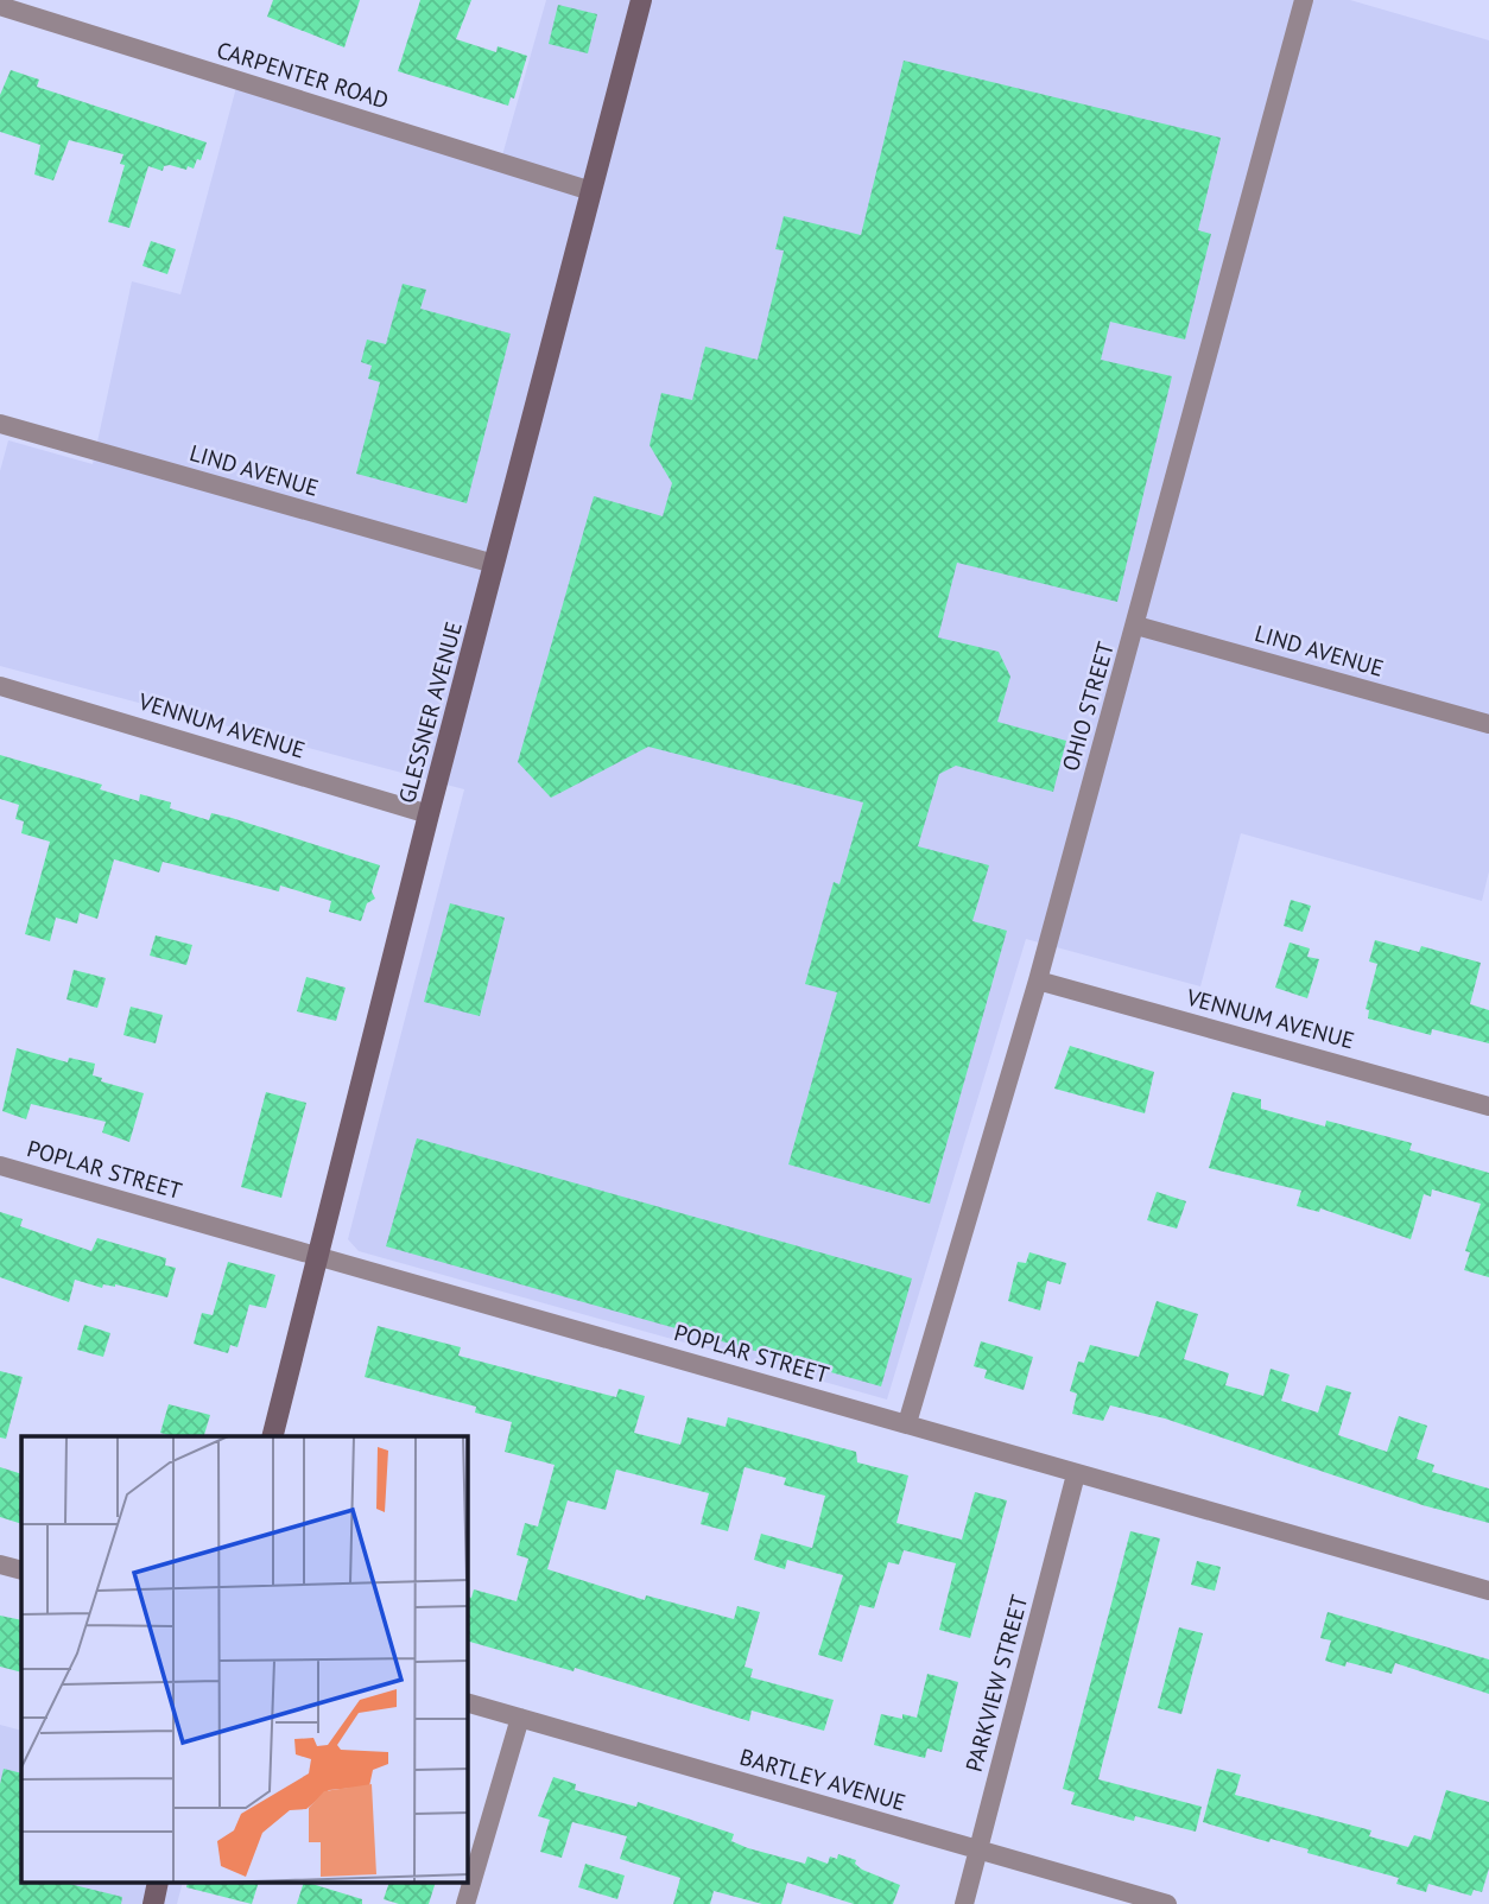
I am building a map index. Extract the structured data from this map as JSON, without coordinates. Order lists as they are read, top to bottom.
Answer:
{
  "streets": {
    "street": [
      "CARPENTER ROAD",
      "LIND AVENUE",
      "OHIO STREET",
      "GLESSNER AVENUE",
      "VENNUM AVENUE",
      "POPLAR STREET",
      "PARKVIEW STREET",
      "BARTLEY AVENUE"
    ]
  },
  "crossings": [
    ["CARPENTER ROAD", "GLESSNER AVENUE"],
    ["LIND AVENUE", "OHIO STREET"],
    ["LIND AVENUE", "GLESSNER AVENUE"],
    ["OHIO STREET", "VENNUM AVENUE"],
    ["OHIO STREET", "POPLAR STREET"],
    ["GLESSNER AVENUE", "VENNUM AVENUE"],
    ["GLESSNER AVENUE", "POPLAR STREET"],
    ["POPLAR STREET", "PARKVIEW STREET"],
    ["PARKVIEW STREET", "BARTLEY AVENUE"]
  ]
}
